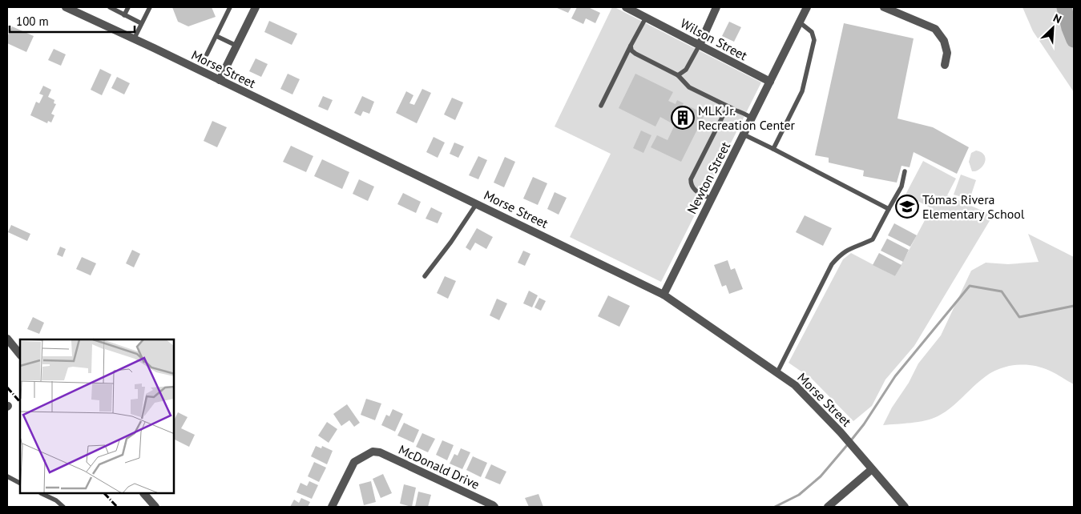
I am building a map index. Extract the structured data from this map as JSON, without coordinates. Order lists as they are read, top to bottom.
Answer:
{
  "streets": {
    "street": [
      "Wilson Street",
      "Morse Street",
      "Newton Street",
      "McDonald Drive"
    ]
  },
  "crossings": [
    ["Wilson Street", "Newton Street"],
    ["Morse Street", "Newton Street"]
  ],
  "places": {
    "building": ["MLK Jr. Recreation Center"],
    "school or university": ["Tómas Rivera Elementary School"]
  },
  "scale_bar": "100 m",
  "north": "top right"
}
